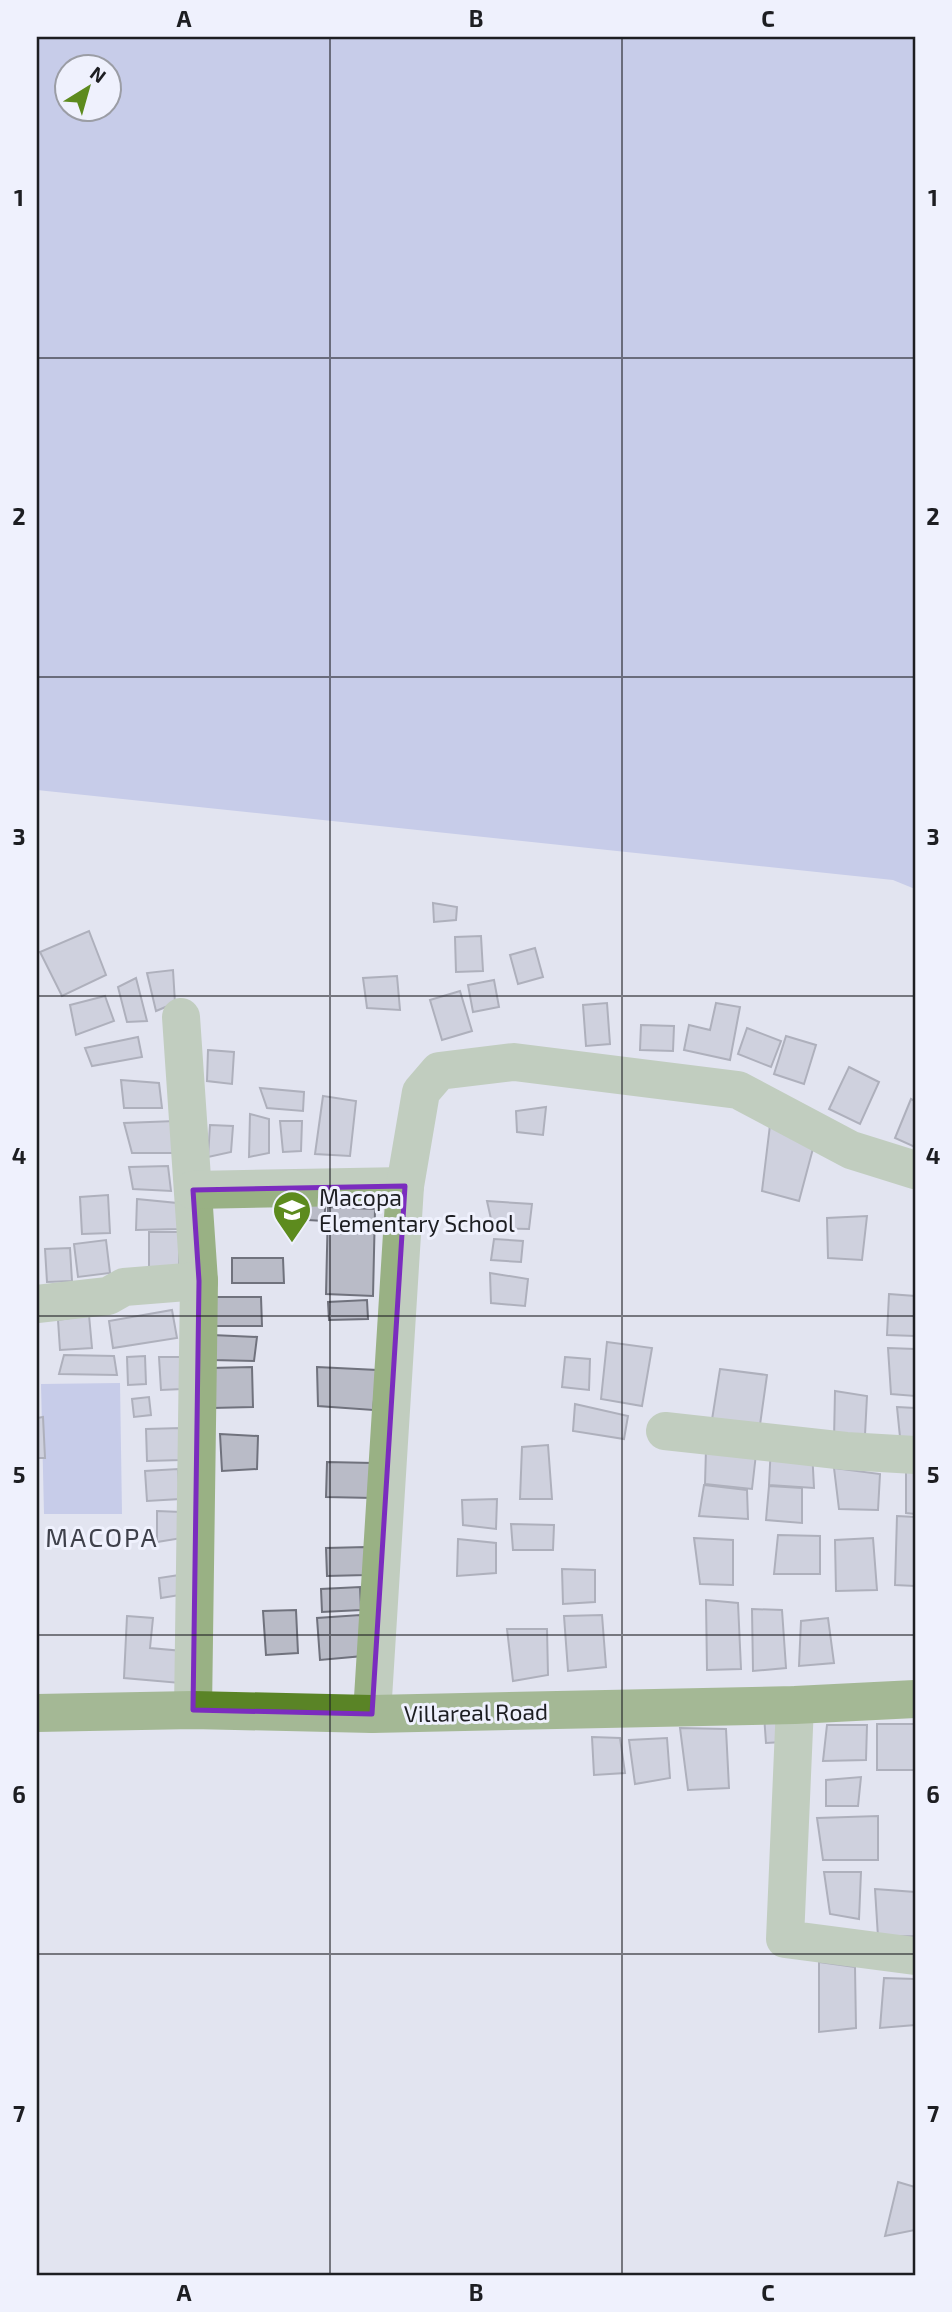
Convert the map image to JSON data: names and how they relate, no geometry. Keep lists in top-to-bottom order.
{
  "streets": {
    "main road": ["Villareal Road"]
  },
  "districts": ["MACOPA"],
  "places": {
    "school or university": ["Macopa Elementary School"]
  },
  "north": "top right",
  "grid": {
    "columns": ["A", "B", "C"],
    "rows": [
      "1",
      "2",
      "3",
      "4",
      "5",
      "6",
      "7"
    ]
  }
}
